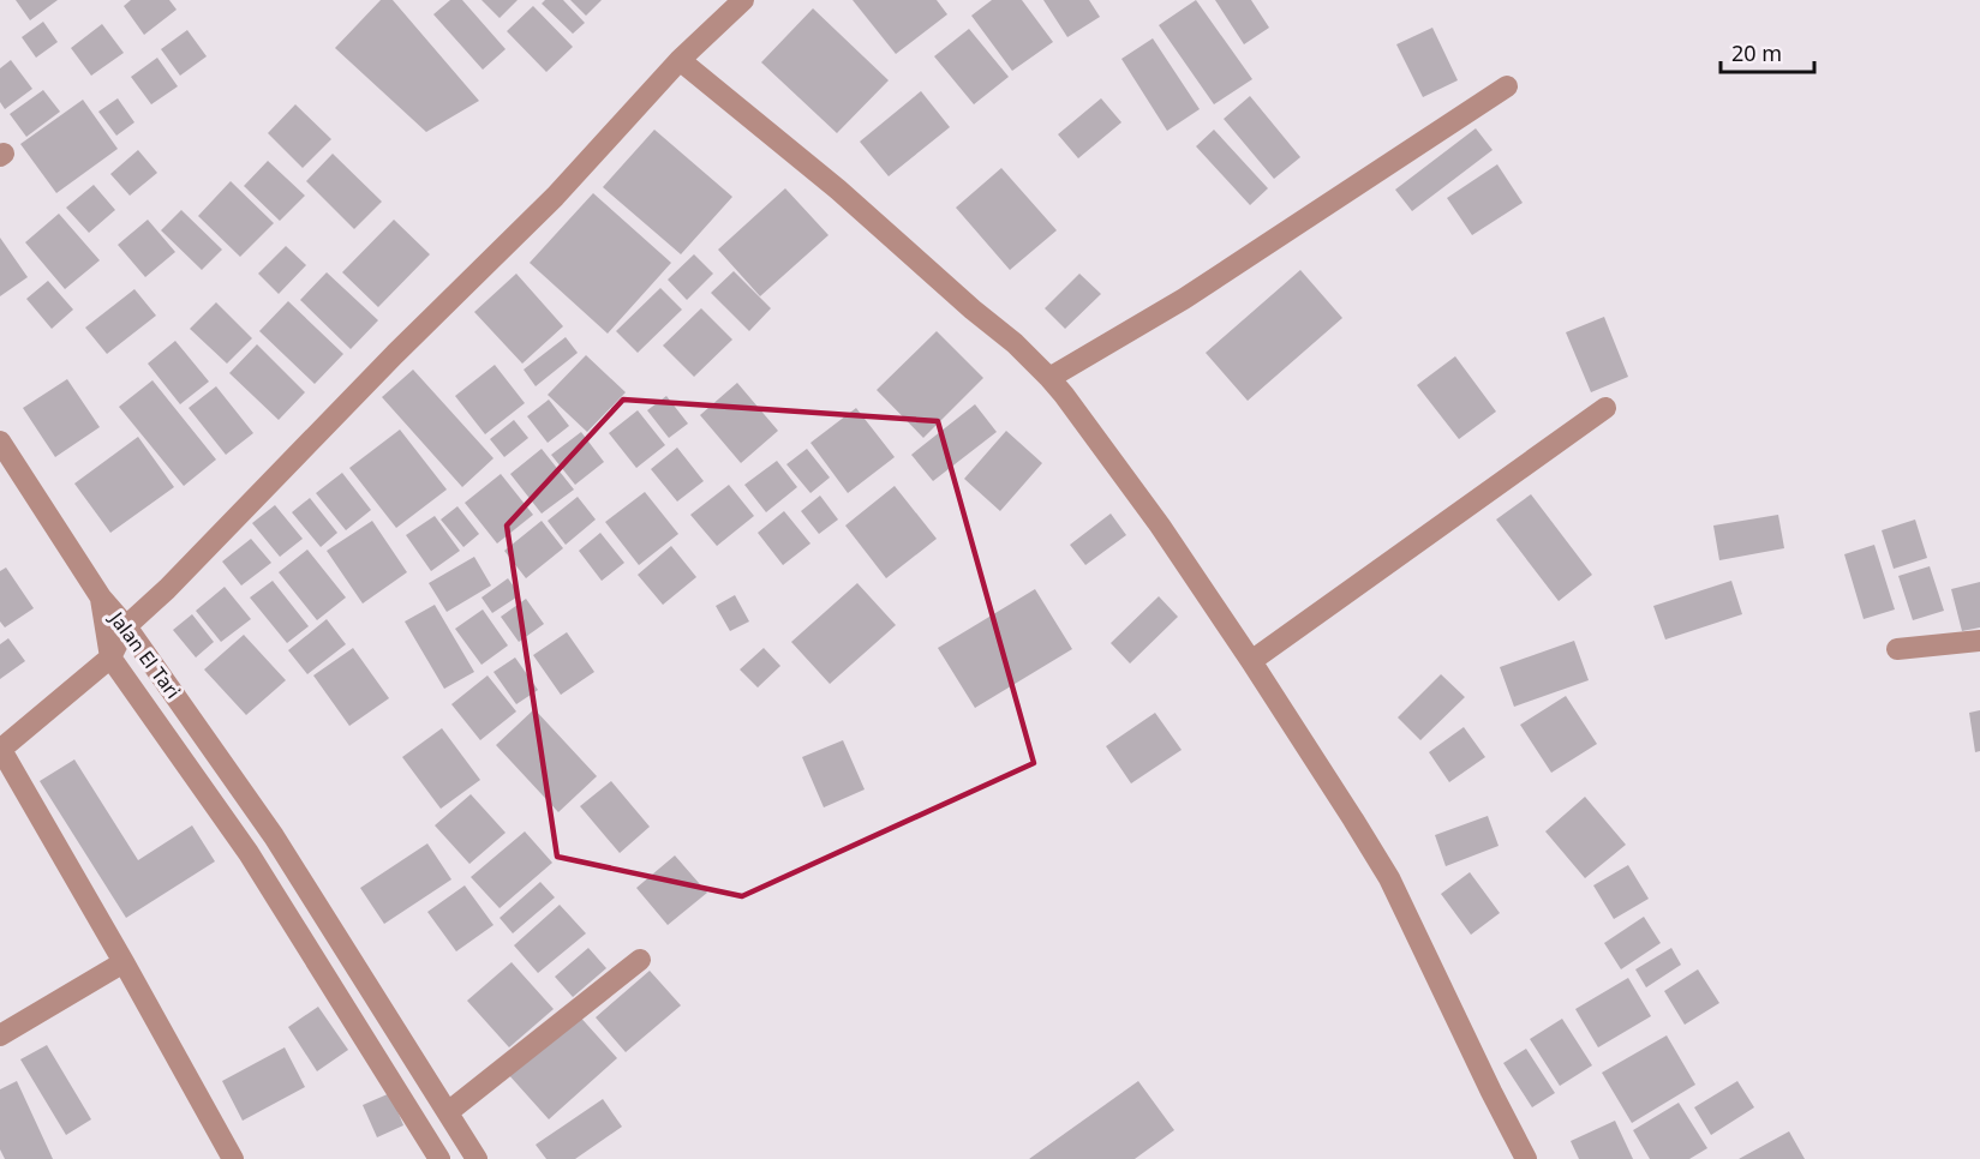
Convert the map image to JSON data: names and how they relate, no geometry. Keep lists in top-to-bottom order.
{
  "streets": {
    "street": ["Jalan El Tari"]
  },
  "scale_bar": "20 m"
}
